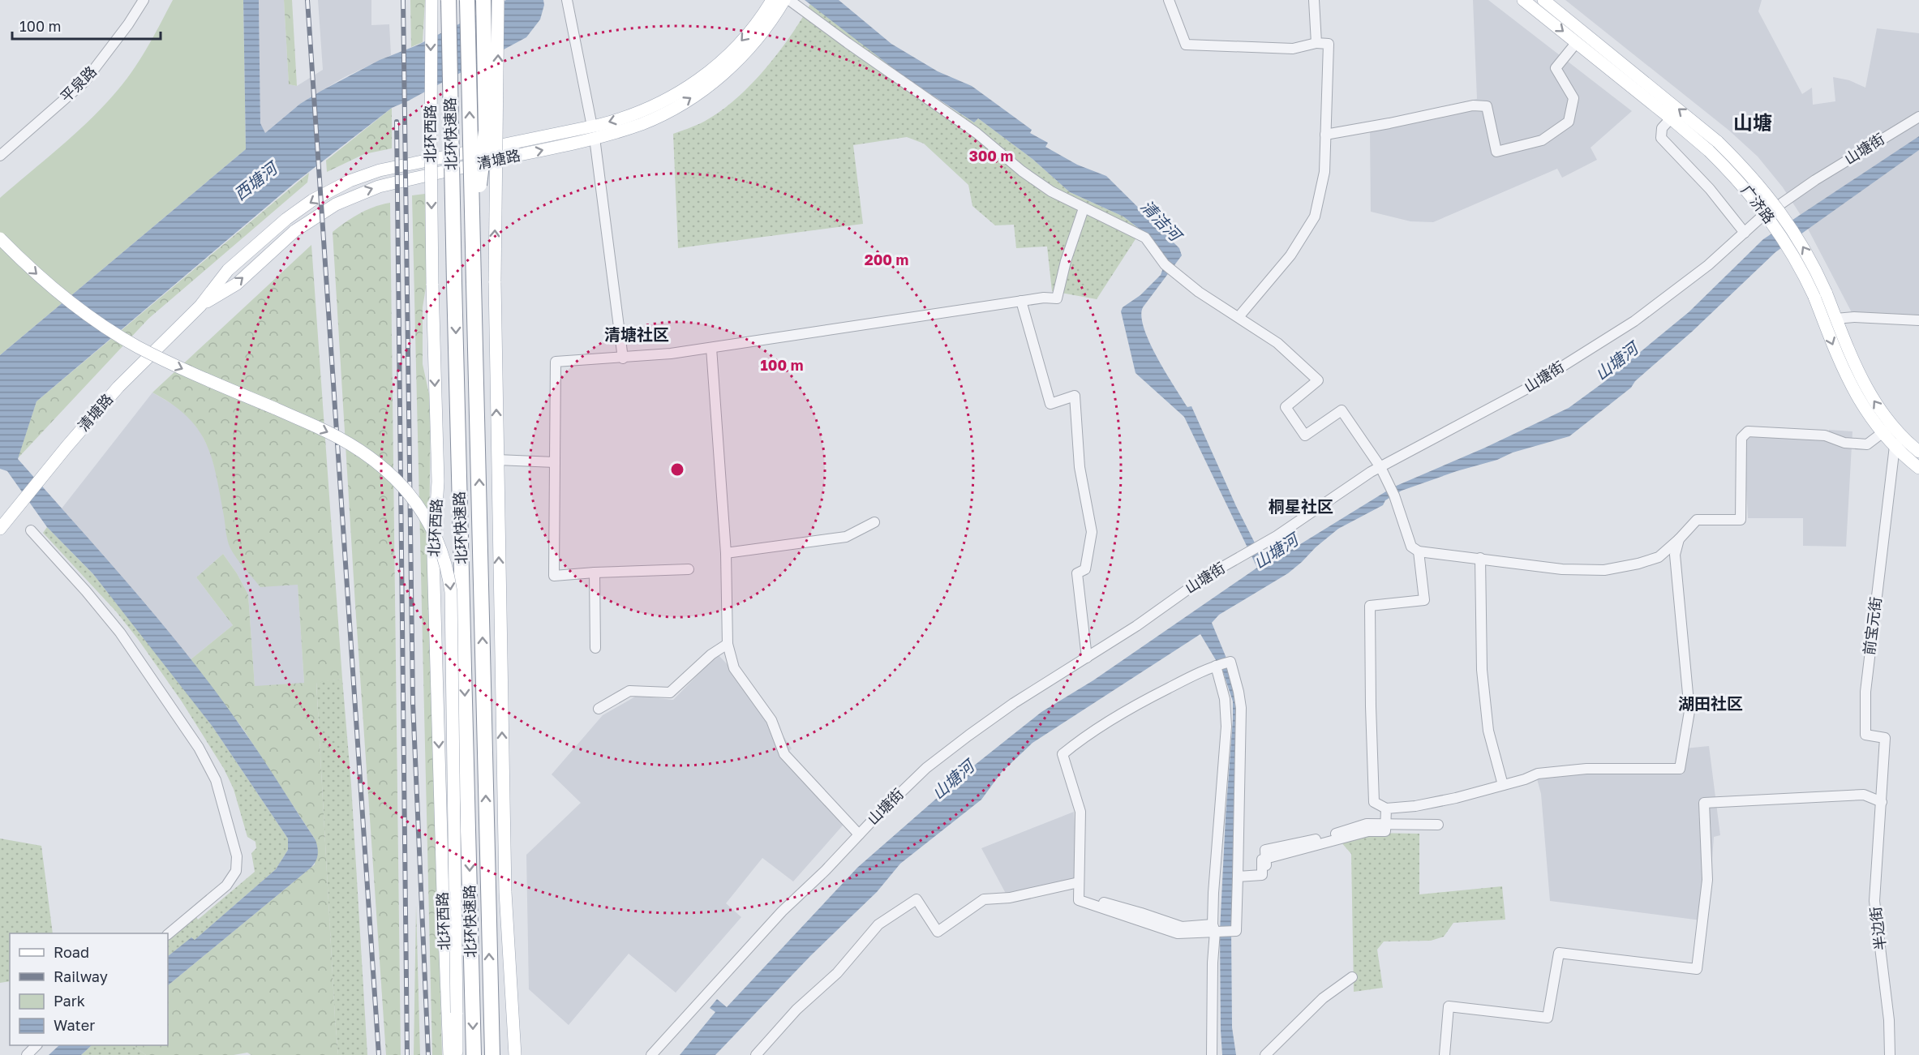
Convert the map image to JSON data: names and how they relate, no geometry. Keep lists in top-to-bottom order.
{
  "streets": {
    "highway": ["北环快速路"],
    "main road": ["北环西路", "清塘路", "广济路"],
    "street": [
      "平泉路",
      "山塘街",
      "前宝元街",
      "半边街"
    ]
  },
  "crossings": [
    ["广济路", "前宝元街"],
    ["前宝元街", "半边街"]
  ],
  "districts": [
    "山塘",
    "清塘社区",
    "桐星社区",
    "湖田社区"
  ],
  "water": ["西塘河", "清洁河", "山塘河"],
  "legend": [
    "Road",
    "Railway",
    "Park",
    "Water"
  ],
  "scale_bar": "100 m",
  "rings": ["300 m", "200 m", "100 m"]
}
